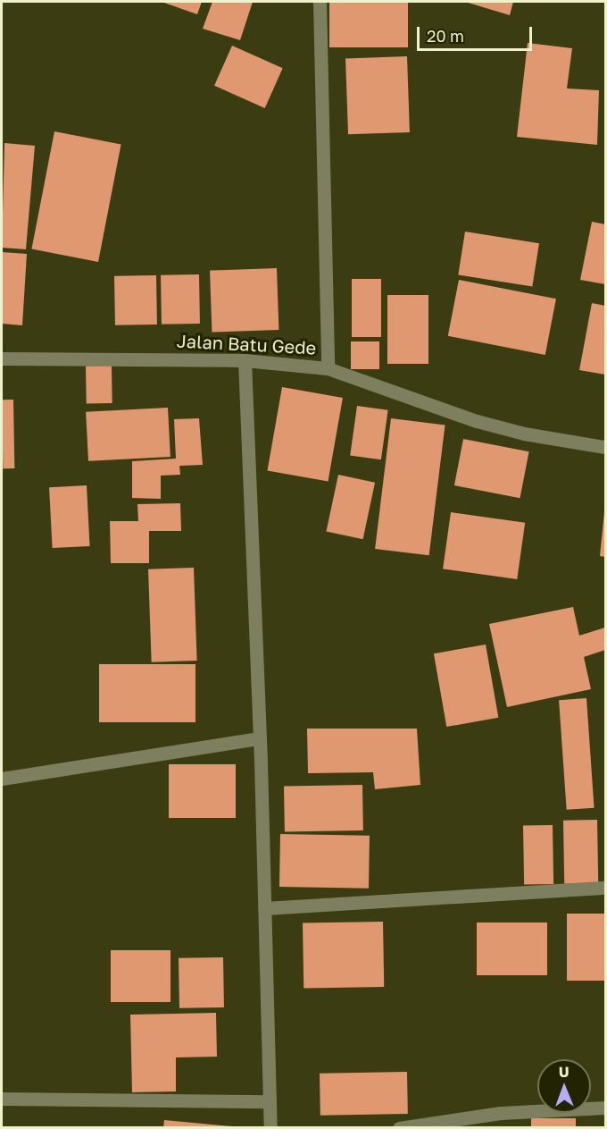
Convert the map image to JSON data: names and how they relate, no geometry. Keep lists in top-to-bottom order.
{
  "streets": {
    "street": ["Jalan Batu Gede"]
  },
  "scale_bar": "20 m",
  "north": "top"
}
